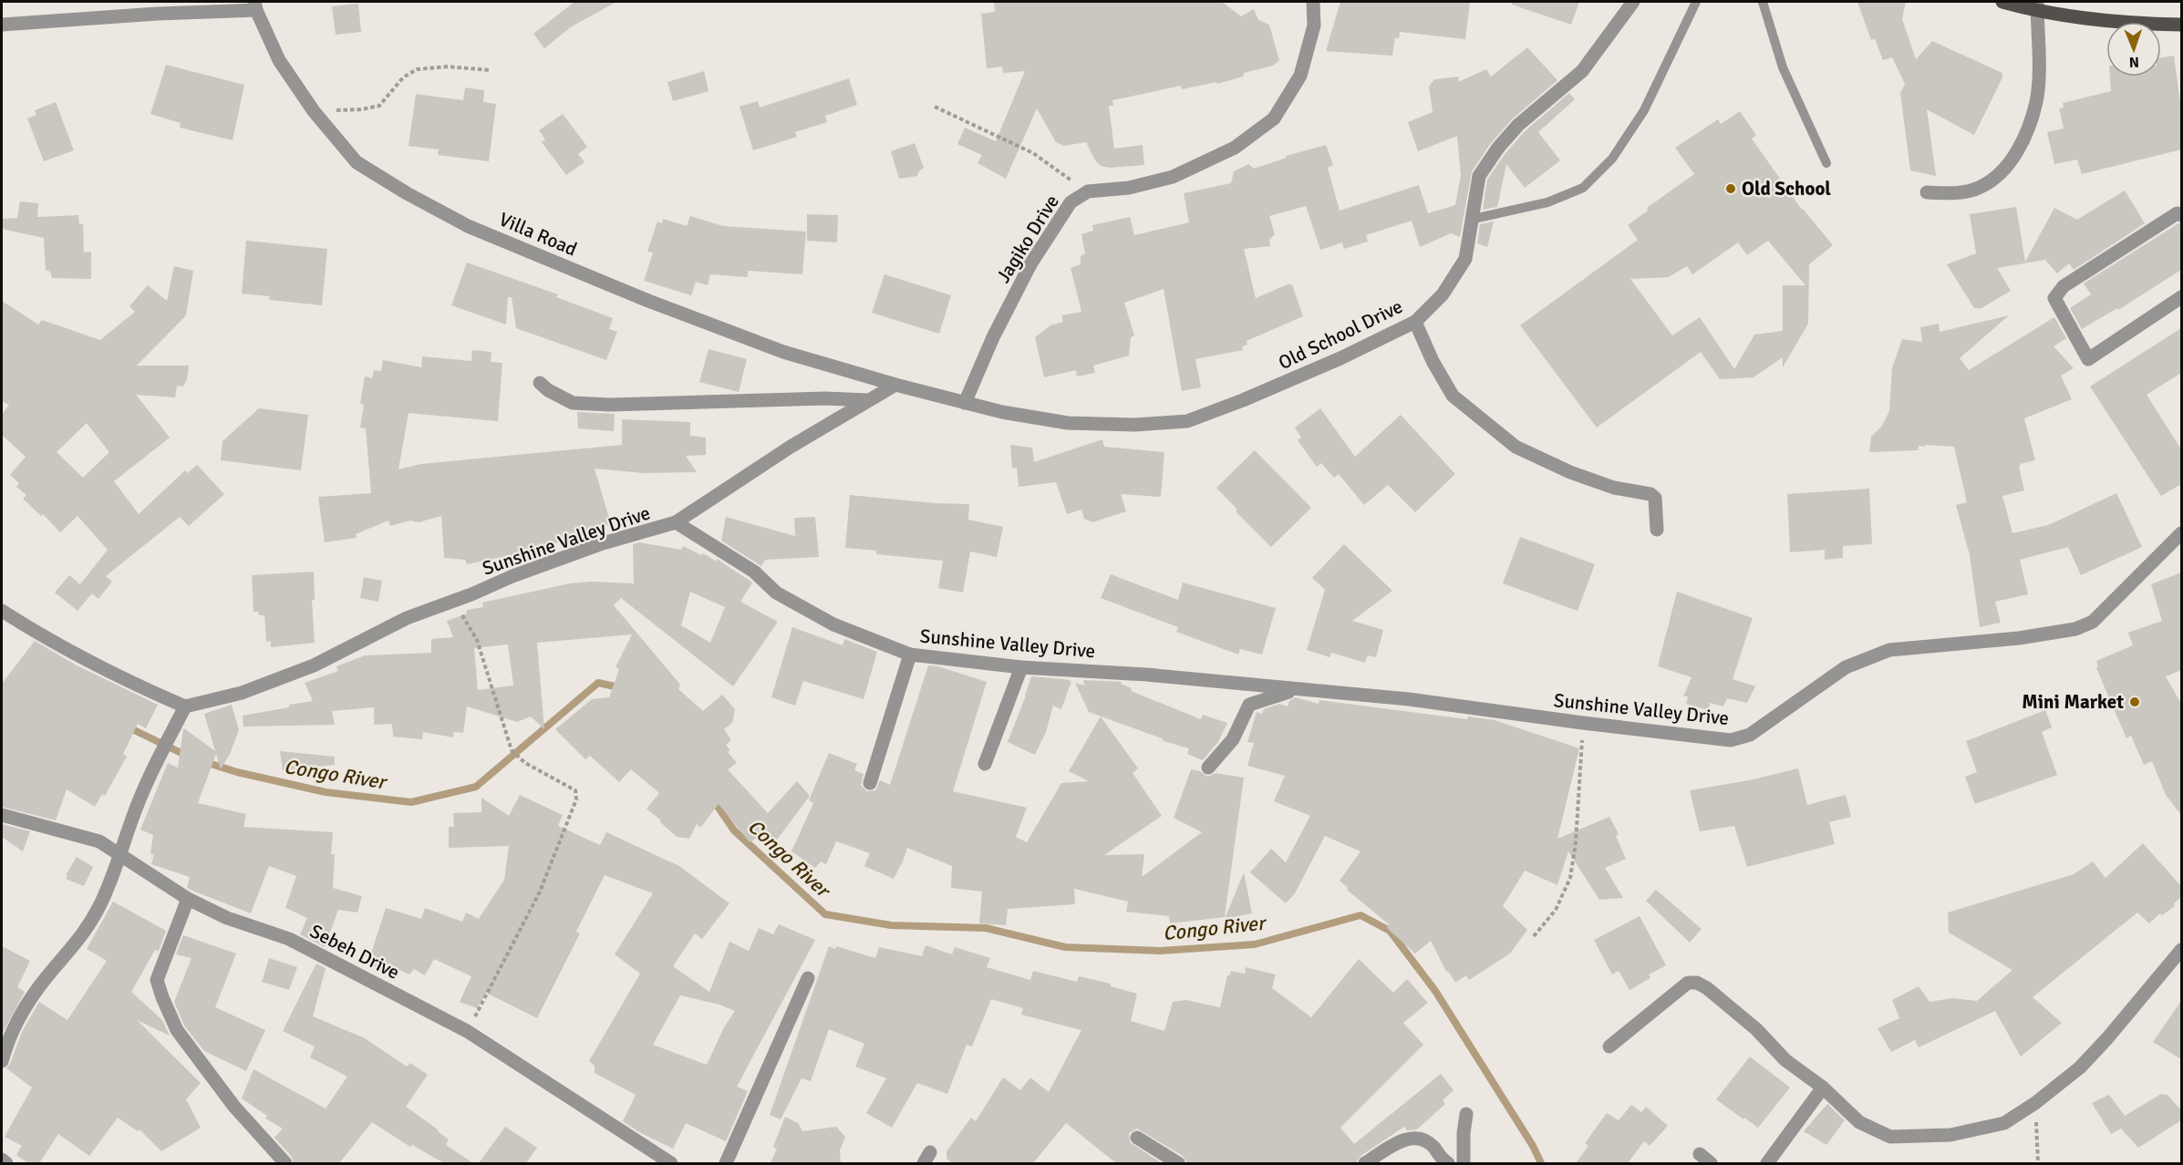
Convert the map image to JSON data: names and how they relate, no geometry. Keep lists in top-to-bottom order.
{
  "streets": {
    "street": [
      "Villa Road",
      "Jagiko Drive",
      "Old School Drive",
      "Sunshine Valley Drive",
      "Sebeh Drive"
    ]
  },
  "crossings": [
    ["Villa Road", "Old School Drive"],
    ["Jagiko Drive", "Old School Drive"]
  ],
  "water": ["Congo River"],
  "places": ["Old School", "Mini Market"],
  "north": "bottom"
}
